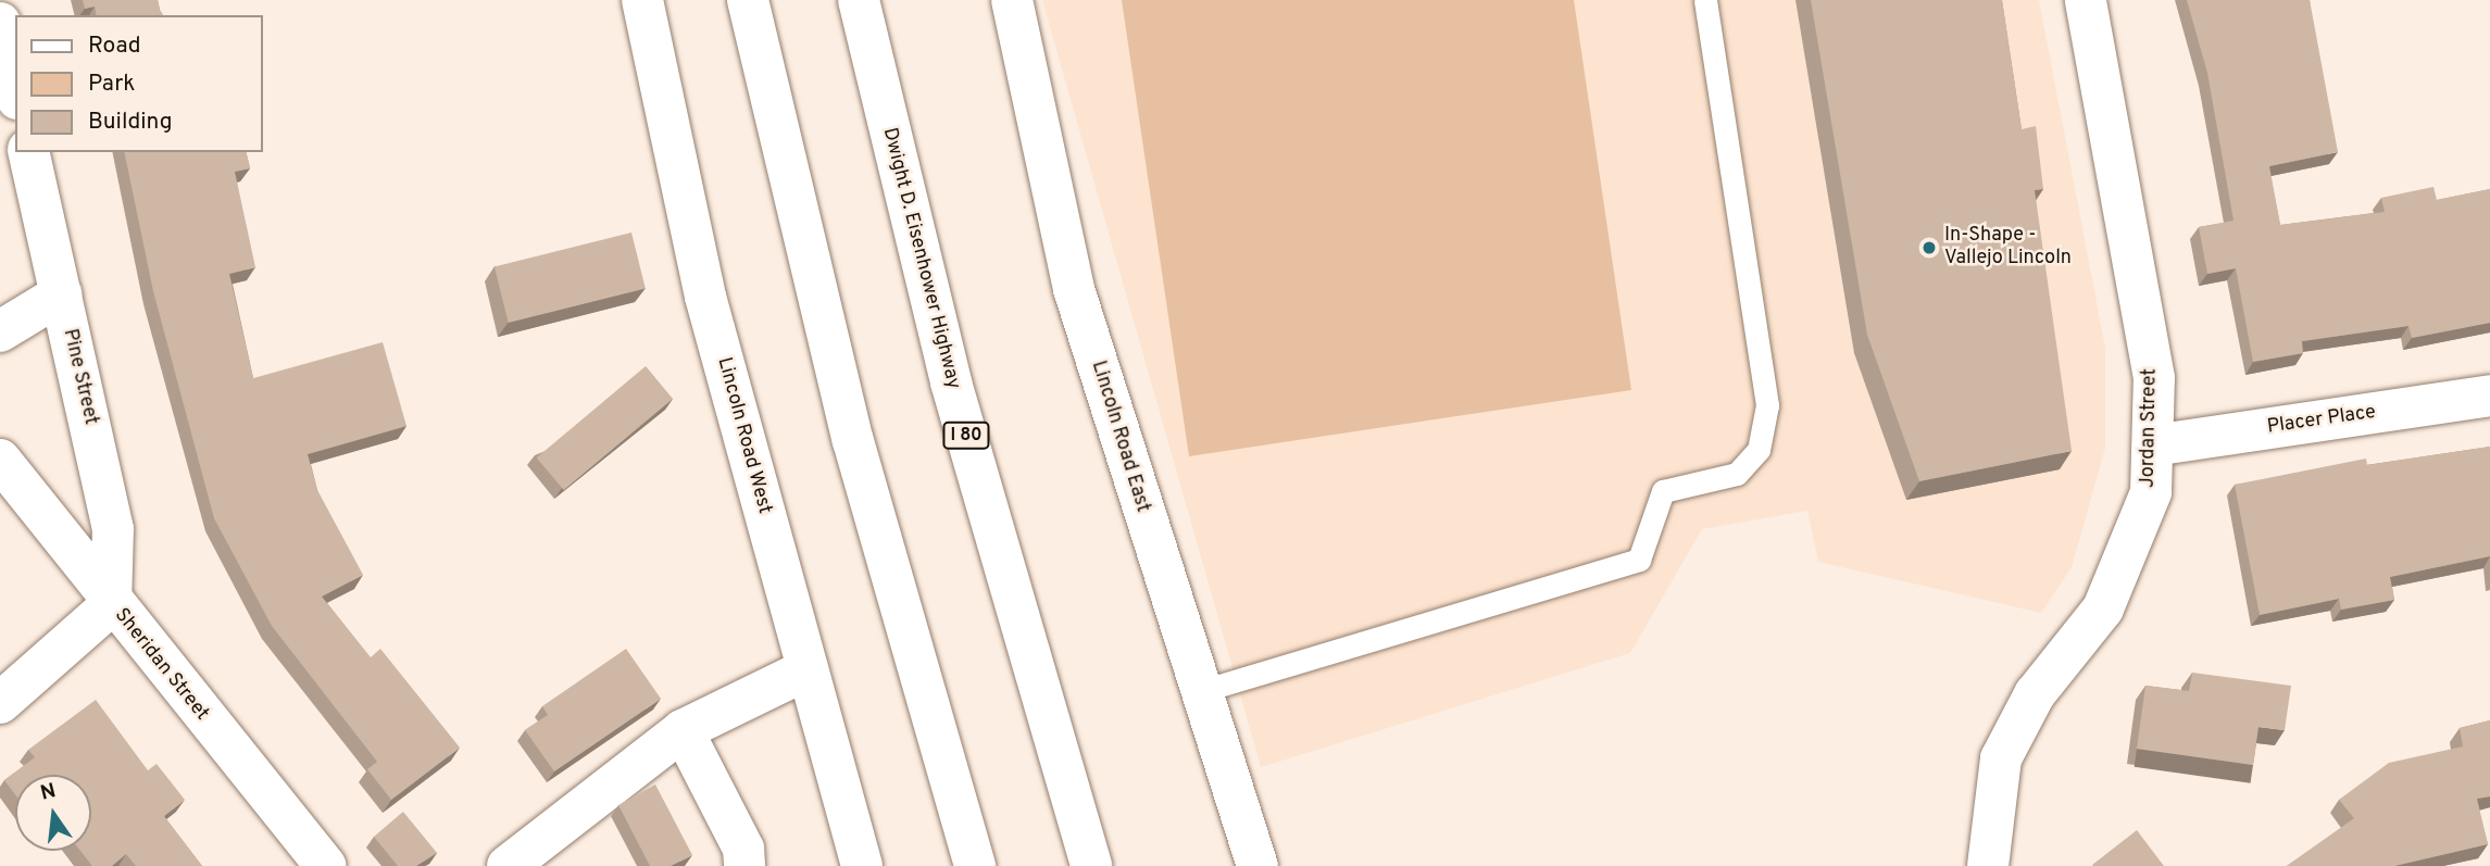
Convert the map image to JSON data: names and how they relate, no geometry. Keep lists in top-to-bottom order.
{
  "streets": {
    "main road": [
      "Dwight D. Eisenhower Highway",
      "Pine Street",
      "Placer Place",
      "Jordan Street",
      "Lincoln Road West",
      "I 80",
      "Lincoln Road East",
      "Sheridan Street"
    ]
  },
  "crossings": [
    ["Pine Street", "Sheridan Street"],
    ["Placer Place", "Jordan Street"]
  ],
  "places": ["In-Shape - Vallejo Lincoln"],
  "legend": ["Road", "Park", "Building"],
  "north": "top"
}
